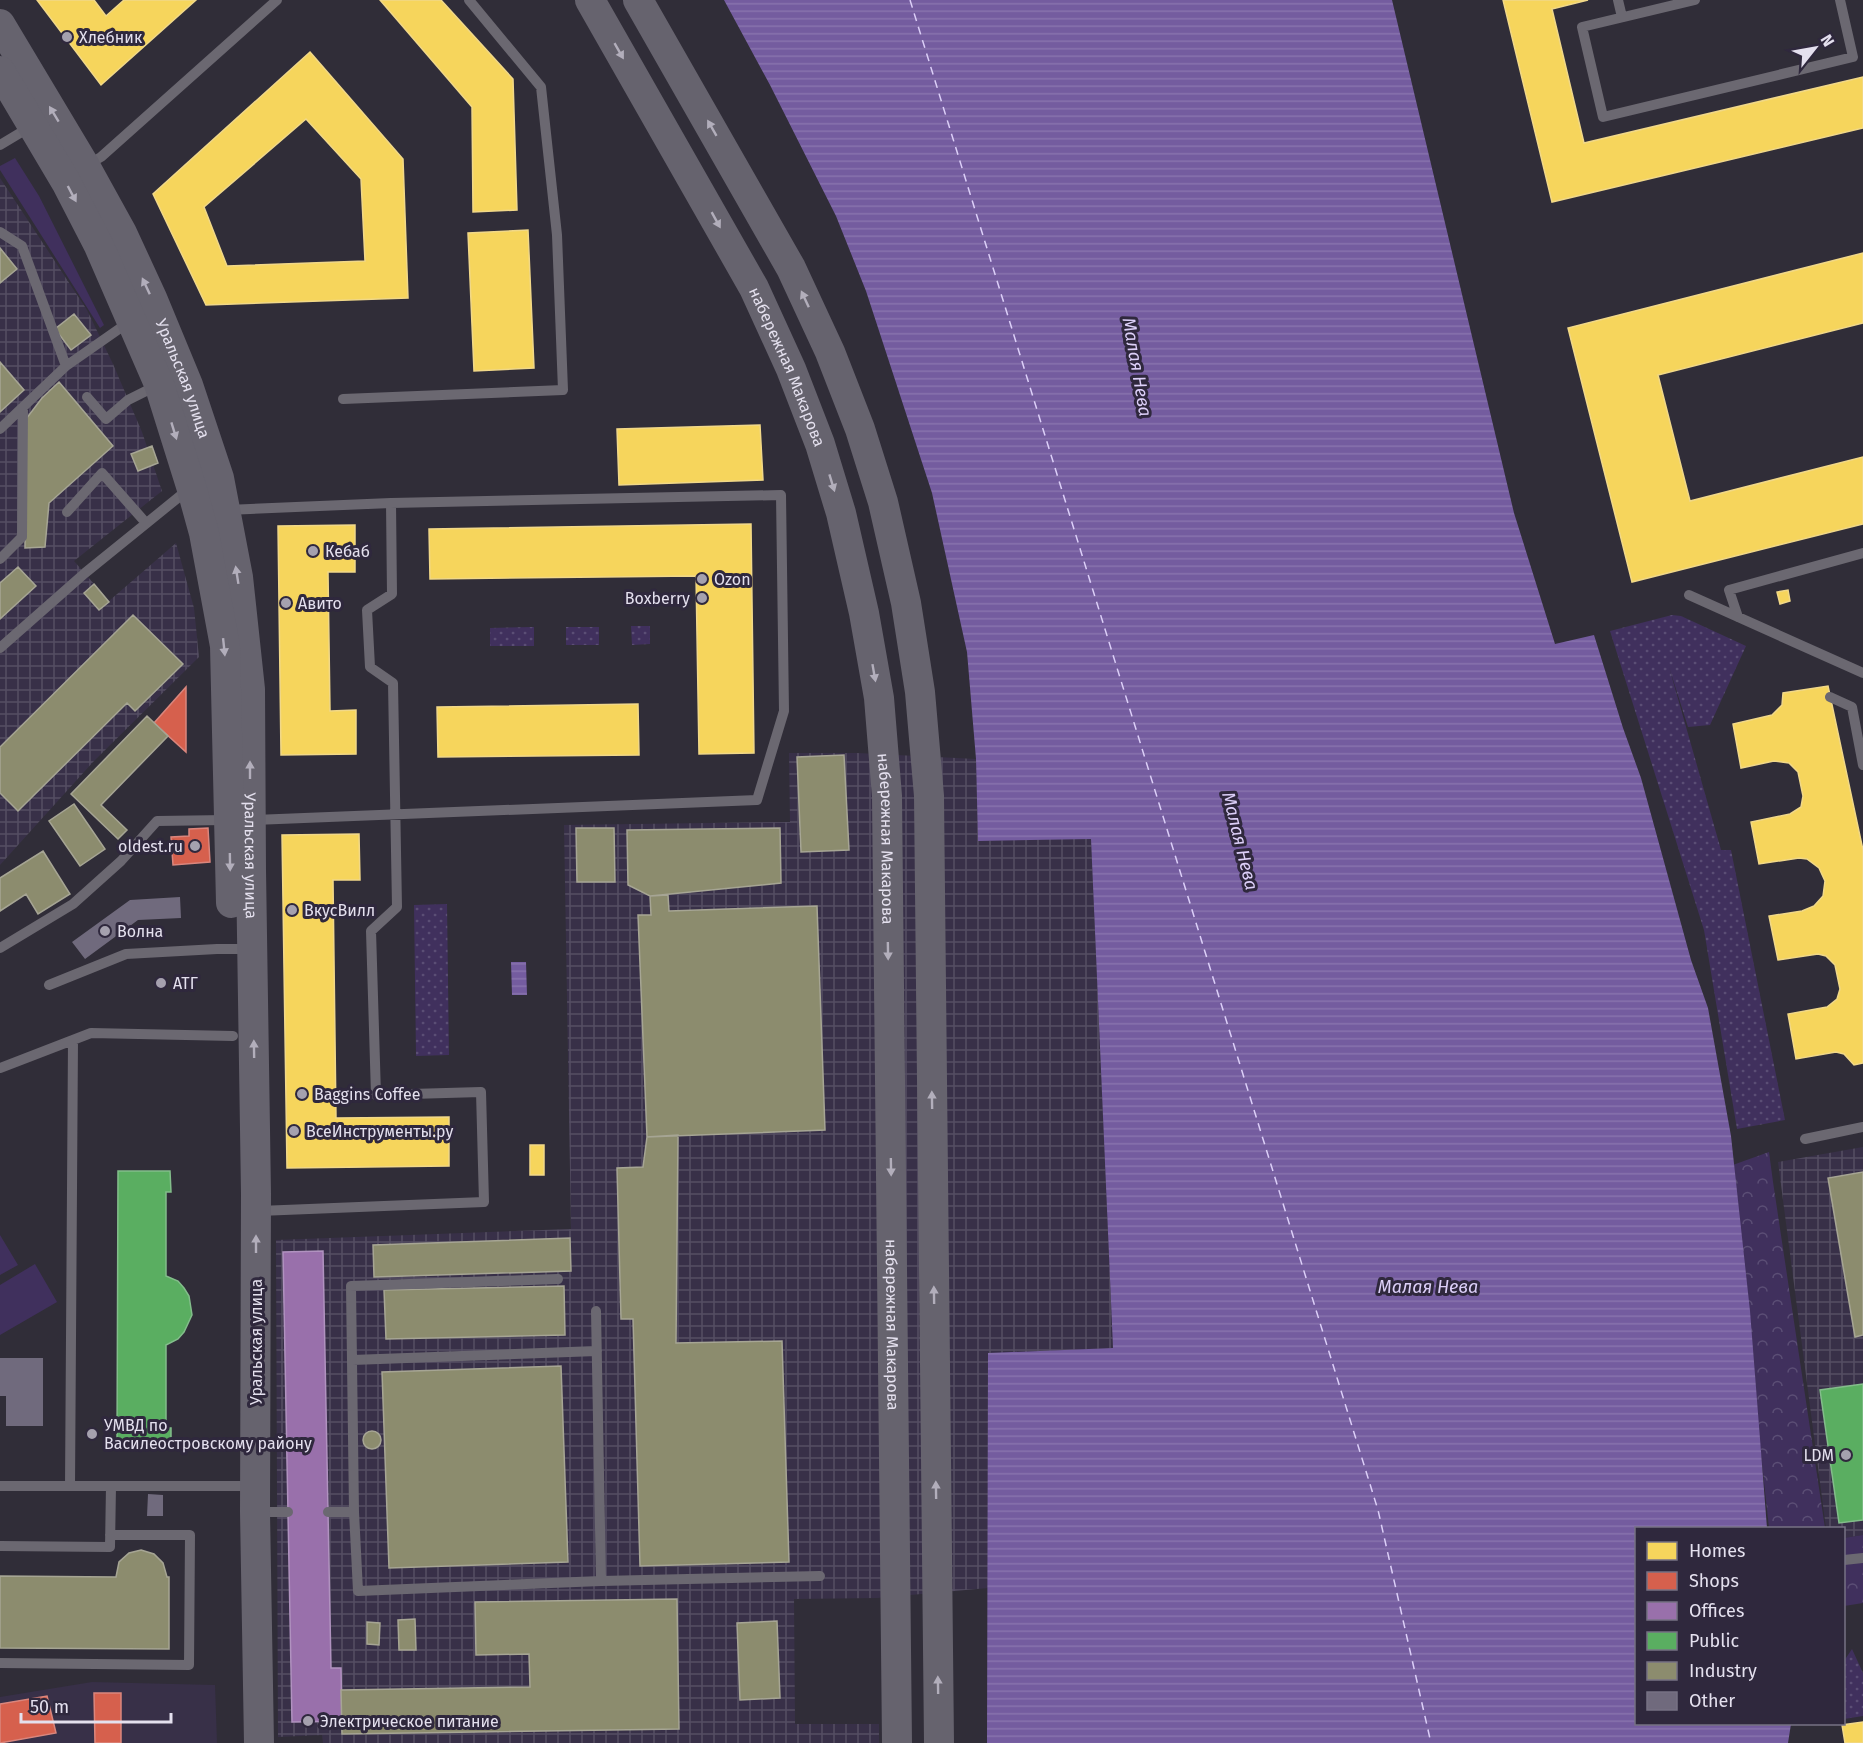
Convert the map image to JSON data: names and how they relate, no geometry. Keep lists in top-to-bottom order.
{
  "streets": {
    "main road": ["набережная Макарова", "Уральская улица"]
  },
  "water": ["Малая Нева"],
  "places": [
    "Хлебник",
    "Кебаб",
    "Ozon",
    "Boxberry",
    "Авито",
    "oldest.ru",
    "ВкусВилл",
    "Волна",
    "АТГ",
    "Baggins Coffee",
    "ВсеИнструменты.ру",
    "УМВД по Василеостровскому району",
    "LDM",
    "Электрическое питание"
  ],
  "legend": [
    "Homes",
    "Shops",
    "Offices",
    "Public",
    "Industry",
    "Other"
  ],
  "scale_bar": "50 m",
  "north": "top right"
}
